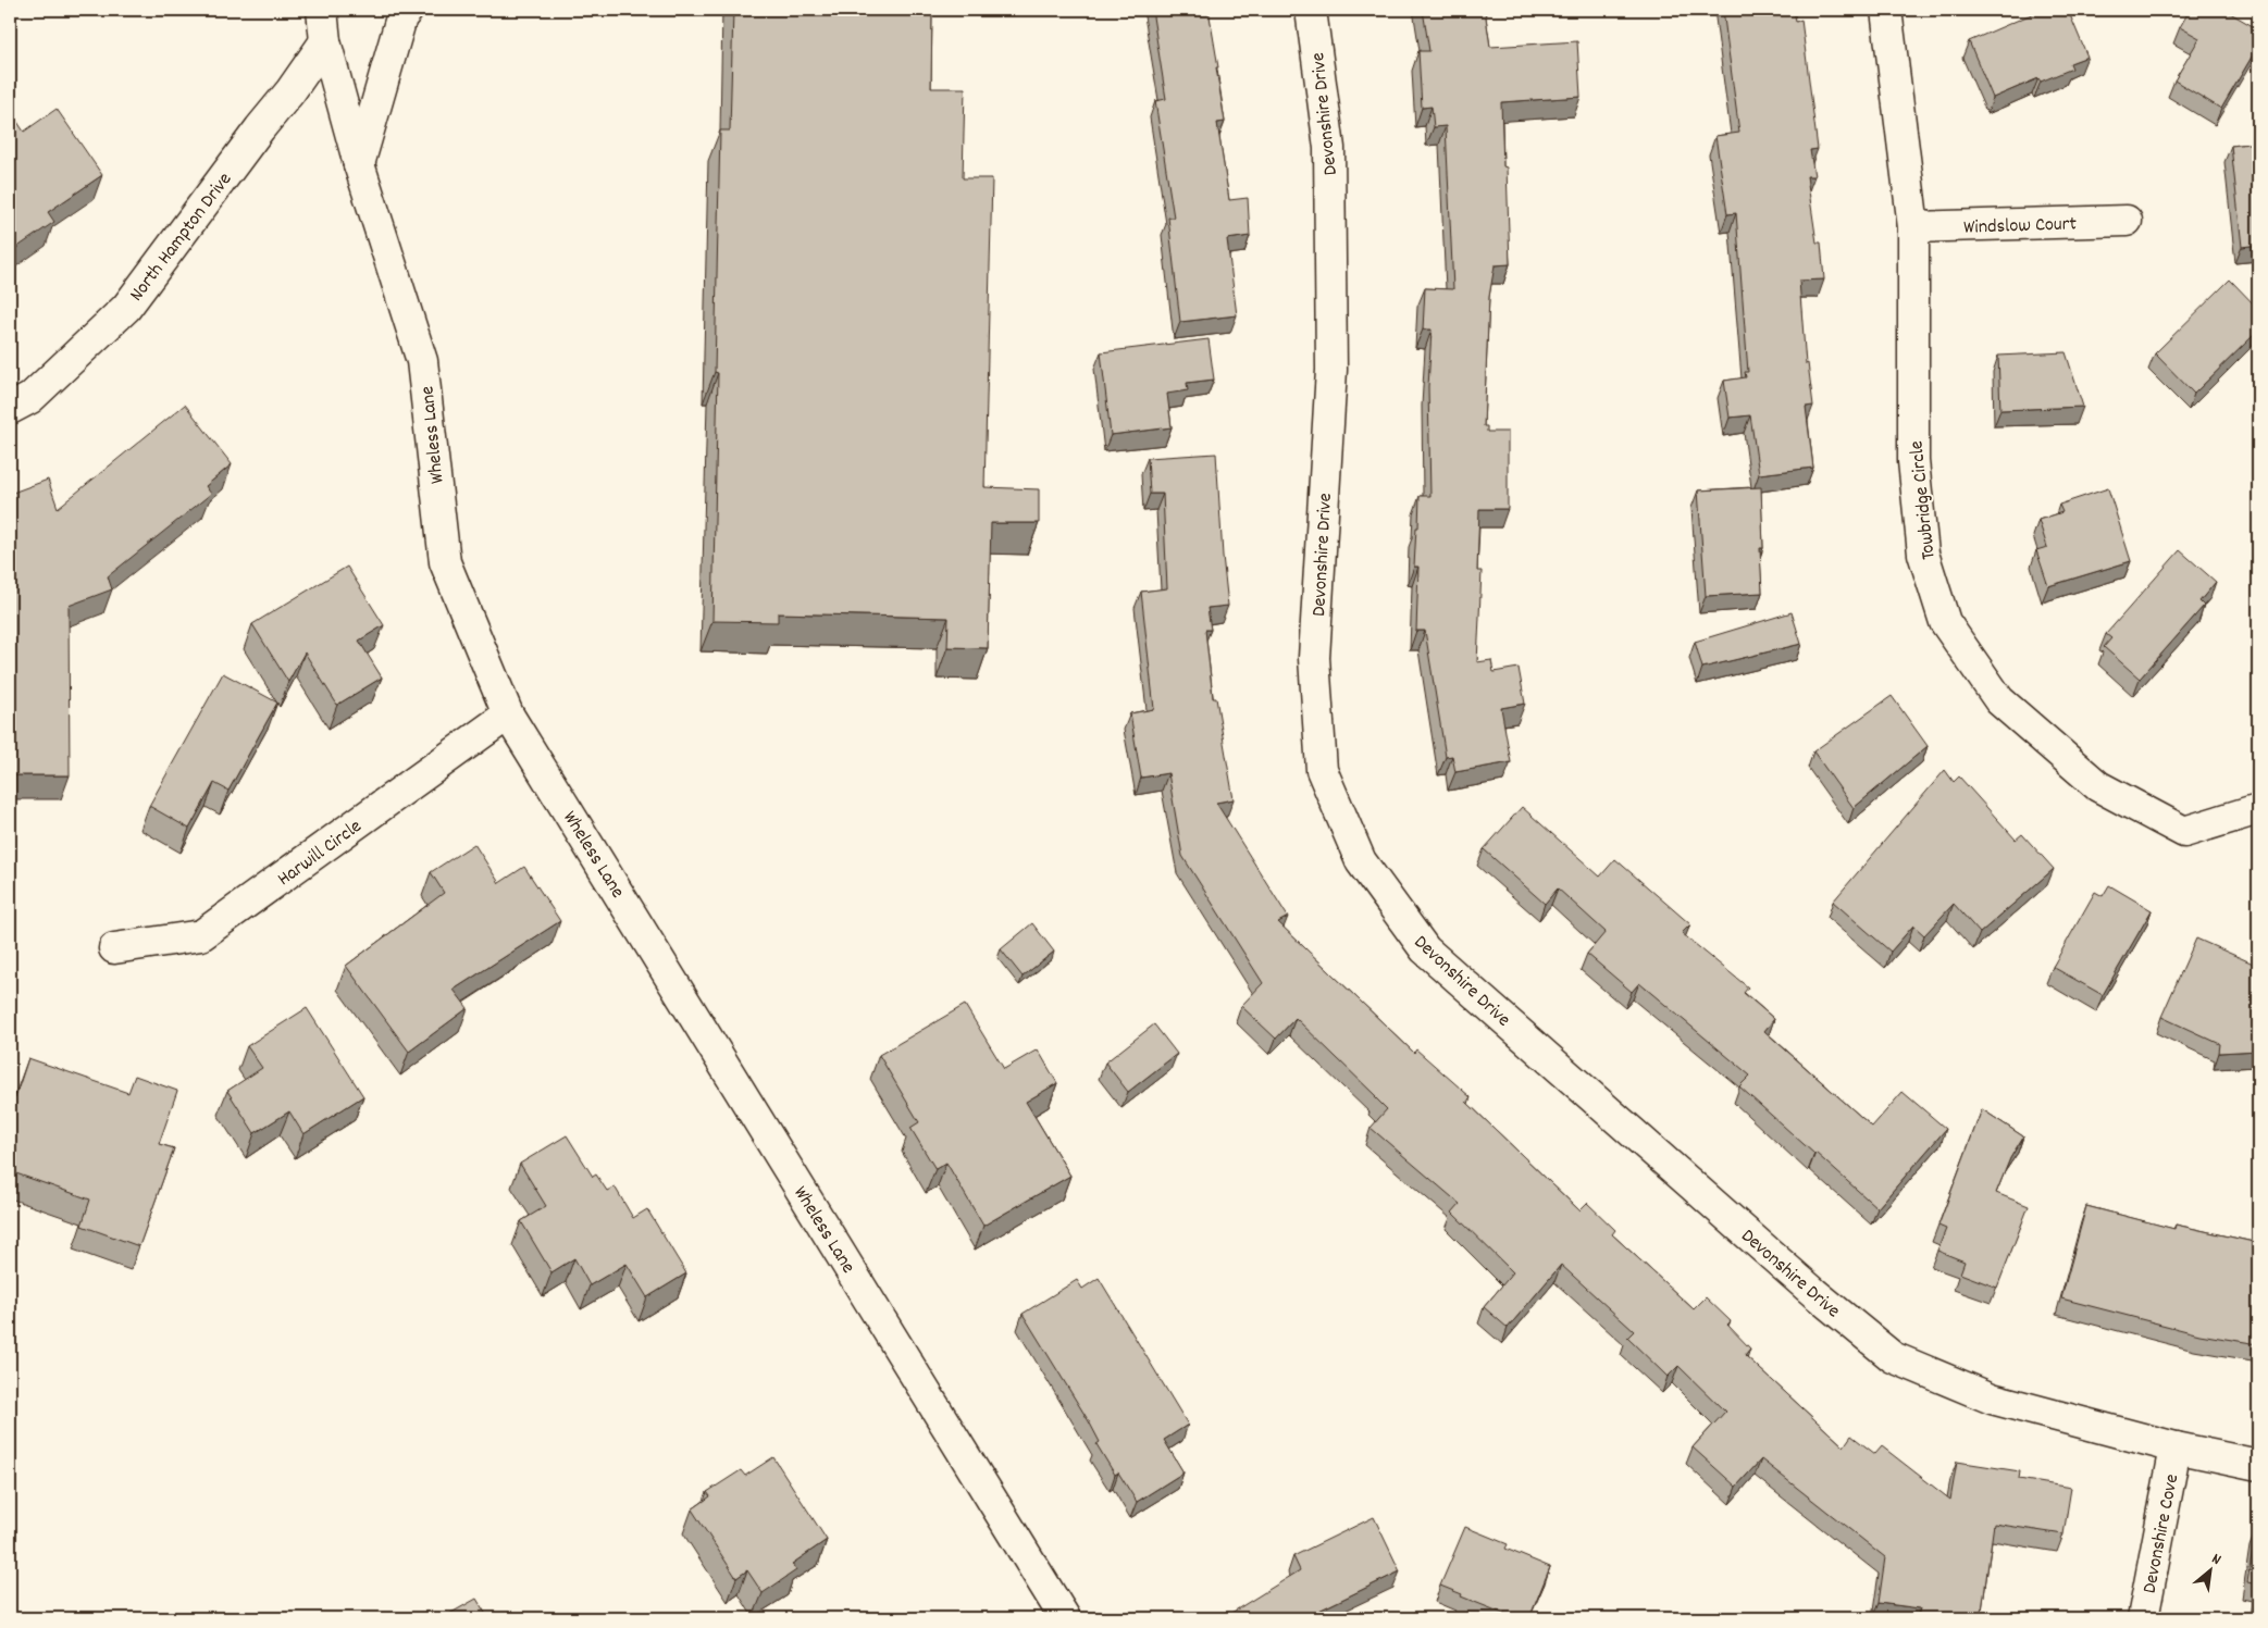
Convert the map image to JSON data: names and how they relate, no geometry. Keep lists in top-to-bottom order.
{
  "streets": {
    "street": [
      "Devonshire Drive",
      "Windslow Court",
      "North Hampton Drive",
      "Wheless Lane",
      "Towbridge Circle",
      "Harwill Circle",
      "Devonshire Cove"
    ]
  },
  "crossings": [
    ["Devonshire Drive", "Devonshire Cove"],
    ["Windslow Court", "Towbridge Circle"],
    ["North Hampton Drive", "Wheless Lane"],
    ["Wheless Lane", "Harwill Circle"]
  ],
  "north": "top right"
}
